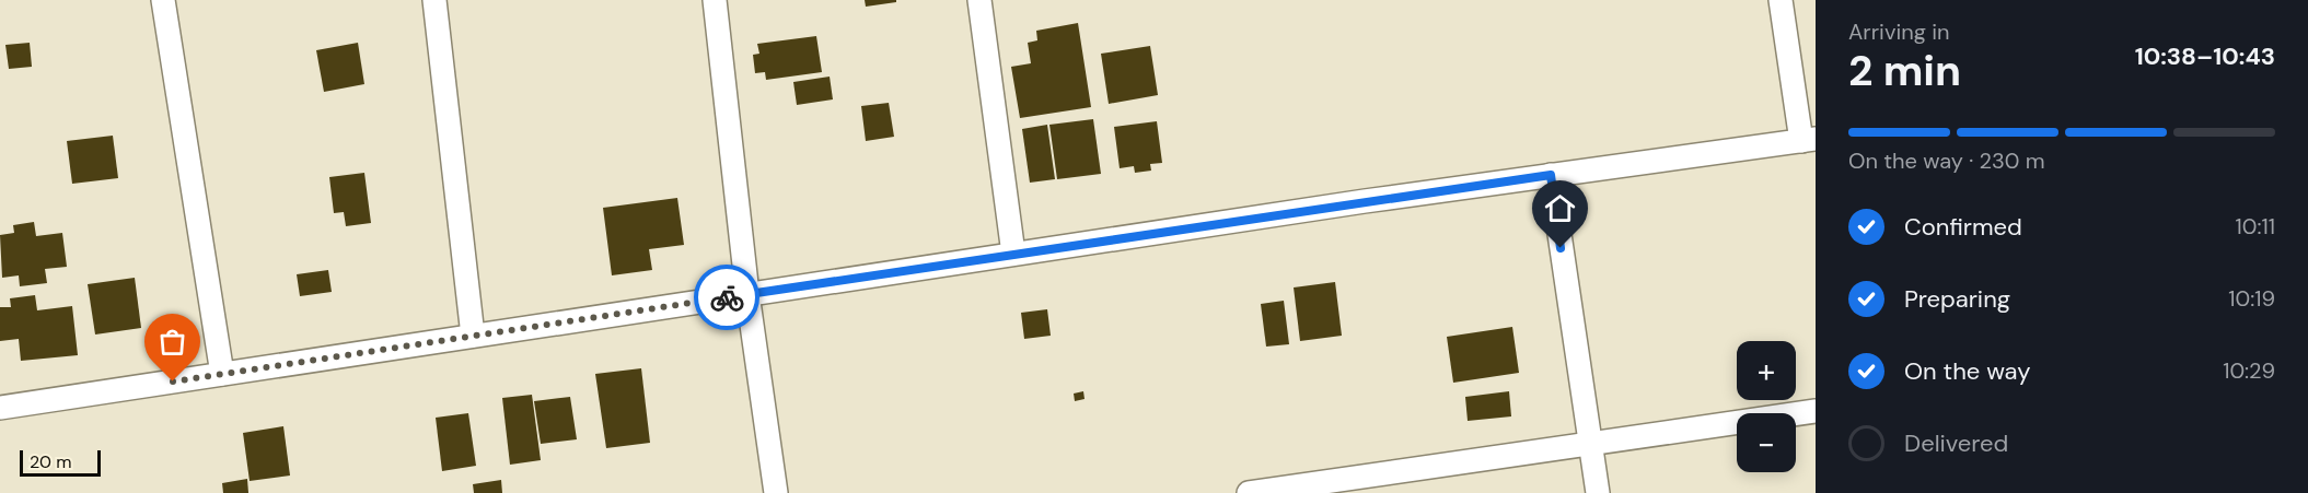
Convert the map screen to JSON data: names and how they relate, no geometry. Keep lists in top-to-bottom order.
{
  "scale_bar": "20 m",
  "page": {
    "heading": ["2 min", "Arriving in", "10:38–10:43"],
    "bar": "On the way · 230 m",
    "list": [
      ["Confirmed", "10:11"],
      ["Preparing", "10:19"],
      ["On the way", "10:29"],
      "Delivered"
    ],
    "map_buttons": ["+", "−"],
    "scale": "20 m"
  }
}
